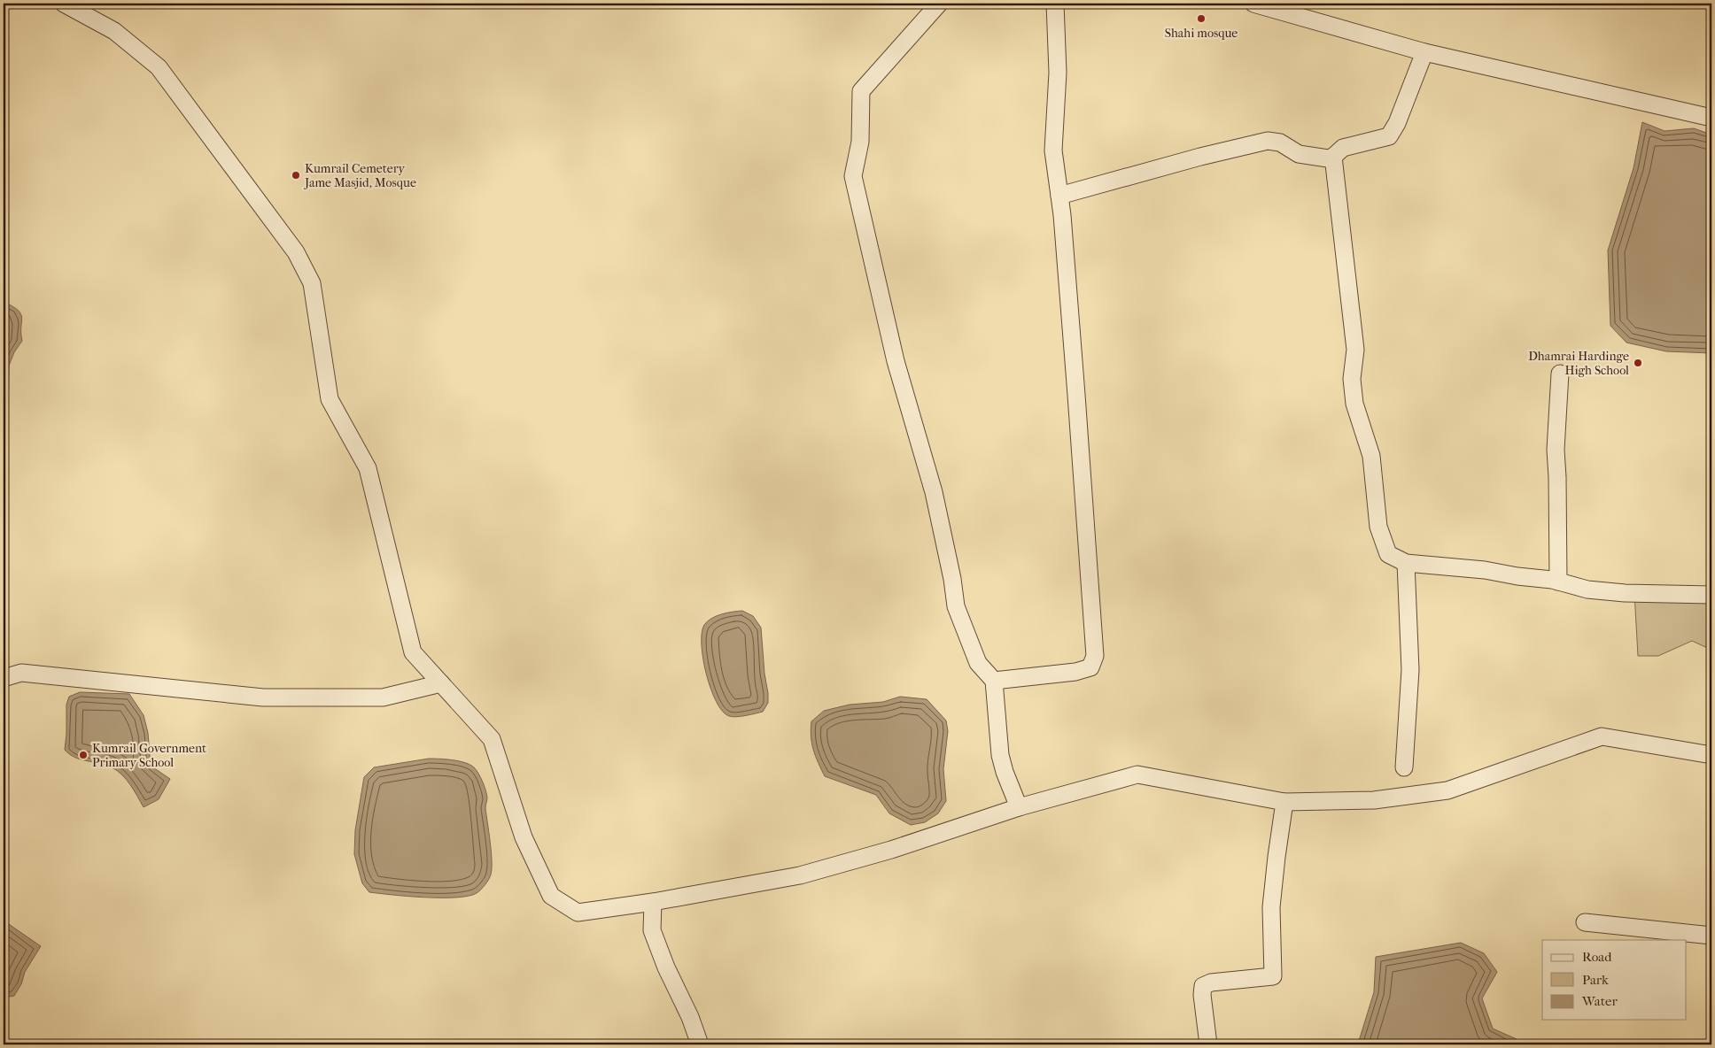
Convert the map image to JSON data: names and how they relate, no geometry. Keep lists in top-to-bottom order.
{
  "places": [
    "Shahi mosque",
    "Kumrail Cemetery Jame Masjid, Mosque",
    "Dhamrai Hardinge High School",
    "Kumrail Government Primary School"
  ],
  "legend": ["Road", "Park", "Water"]
}
